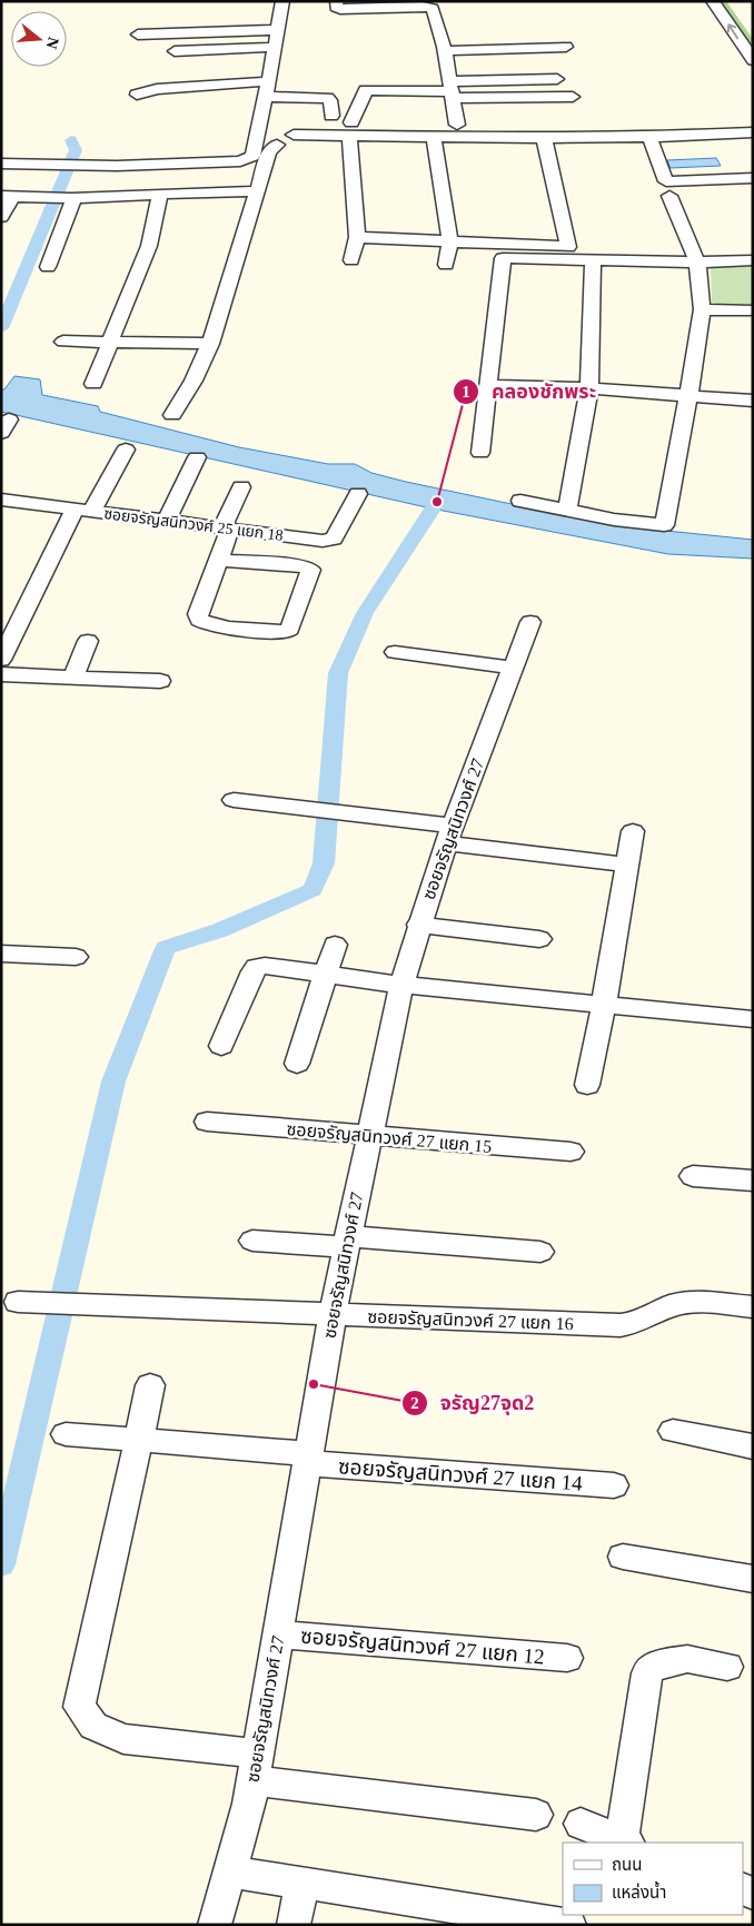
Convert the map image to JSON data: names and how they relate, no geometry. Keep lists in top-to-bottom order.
{
  "streets": {
    "street": [
      "ซอยจรัญสนิทวงศ์ 25 แยก 18",
      "ซอยจรัญสนิทวงศ์ 27",
      "ซอยจรัญสนิทวงศ์ 27 แยก 15",
      "ซอยจรัญสนิทวงศ์ 27 แยก 16",
      "ซอยจรัญสนิทวงศ์ 27 แยก 14",
      "ซอยจรัญสนิทวงศ์ 27 แยก 12"
    ]
  },
  "crossings": [
    ["ซอยจรัญสนิทวงศ์ 27", "ซอยจรัญสนิทวงศ์ 27 แยก 15"],
    ["ซอยจรัญสนิทวงศ์ 27", "ซอยจรัญสนิทวงศ์ 27 แยก 16"],
    ["ซอยจรัญสนิทวงศ์ 27", "ซอยจรัญสนิทวงศ์ 27 แยก 14"],
    ["ซอยจรัญสนิทวงศ์ 27", "ซอยจรัญสนิทวงศ์ 27 แยก 12"]
  ],
  "places": ["คลองชักพระ", "จรัญ27จุด2"],
  "legend": ["ถนน", "แหล่งน้ำ"],
  "north": "right"
}
